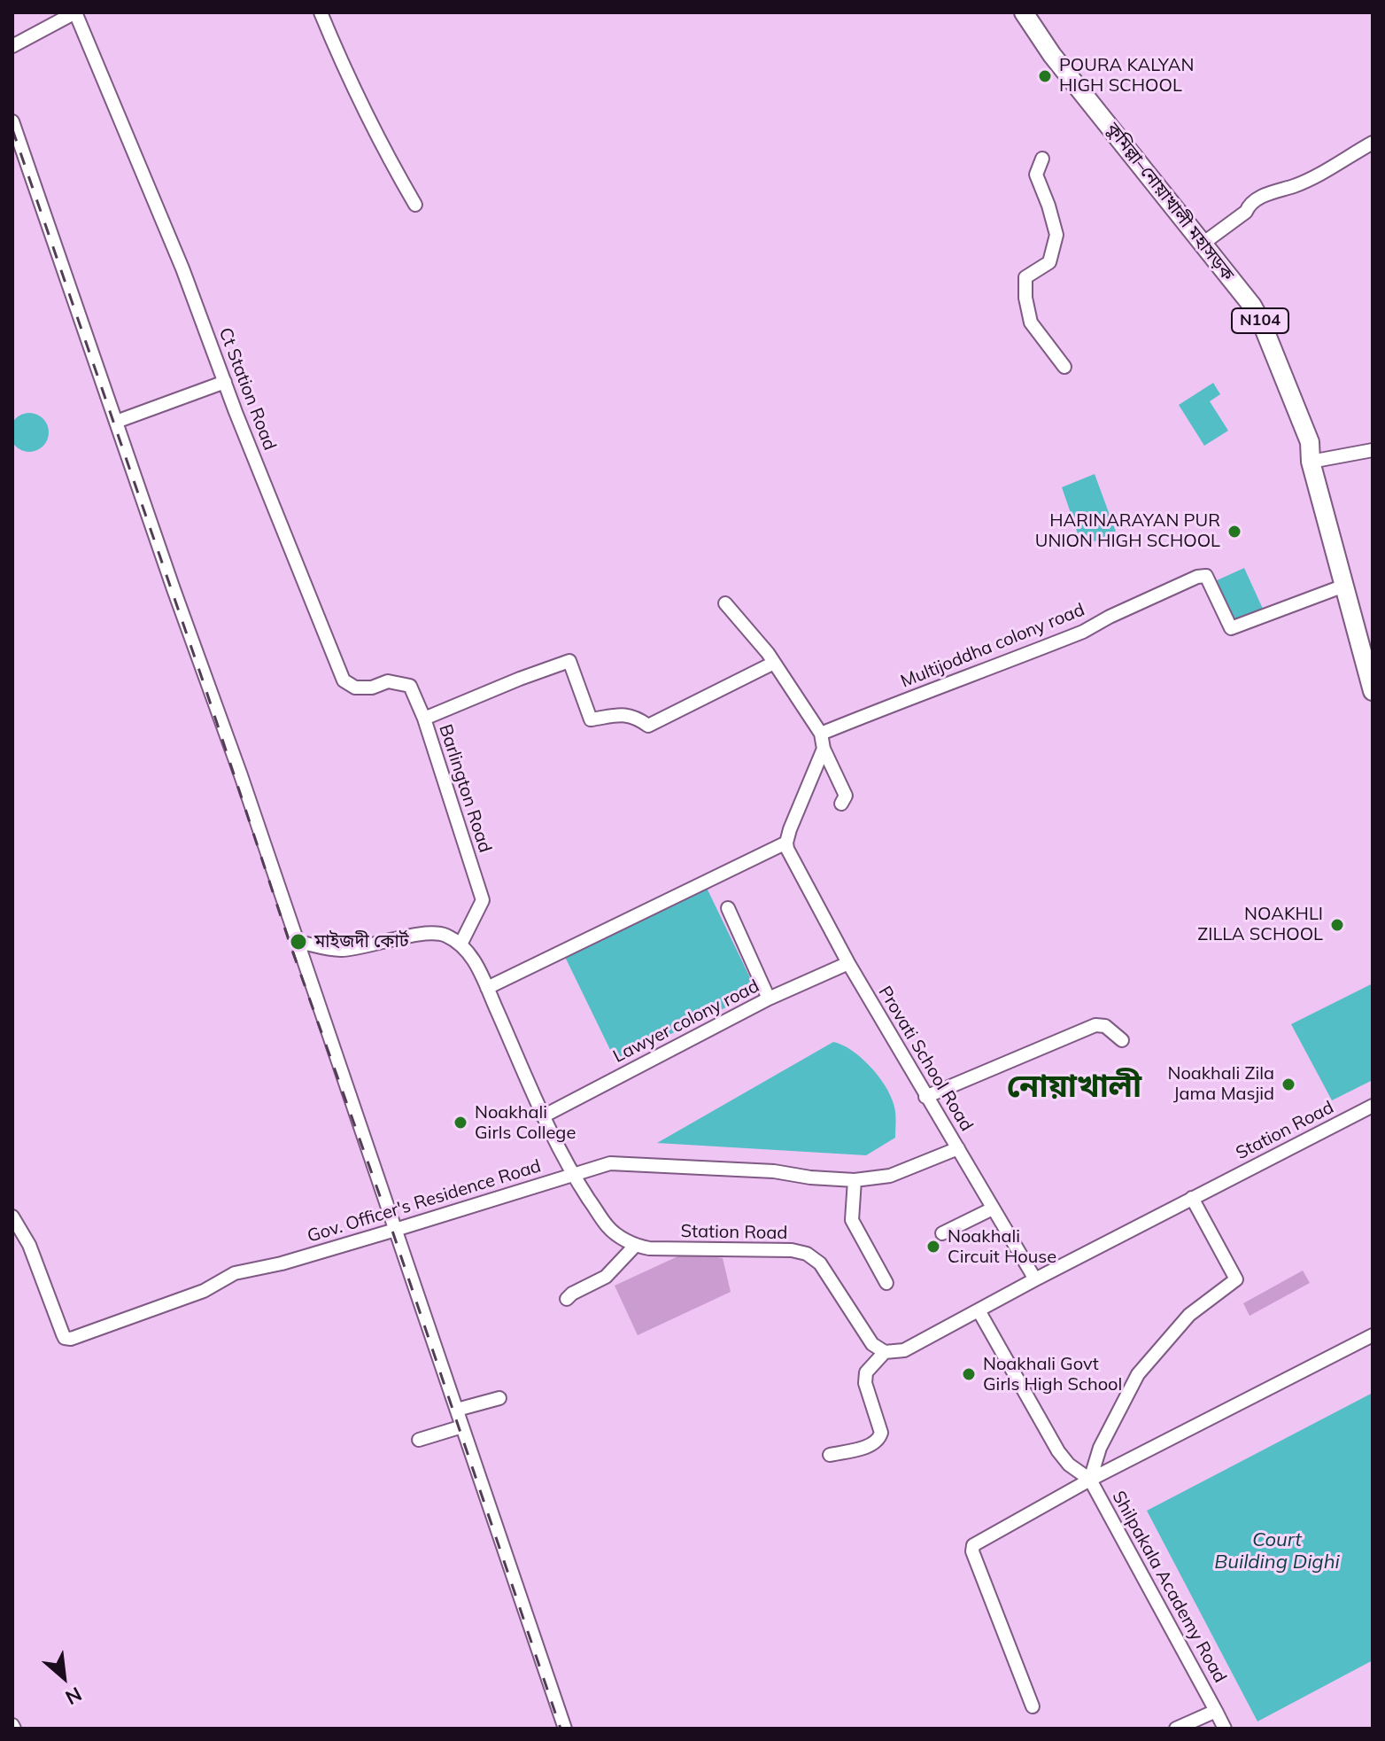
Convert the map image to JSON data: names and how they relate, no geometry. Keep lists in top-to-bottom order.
{
  "streets": {
    "highway": ["কুমিল্লা–নোয়াখালী মহাসড়ক", "N104"],
    "street": [
      "Ct Station Road",
      "Multijoddha colony road",
      "Barlington Road",
      "Lawyer colony road",
      "Provati School Road",
      "Station Road",
      "Gov. Officer's Residence Road",
      "Shilpakala Academy Road"
    ]
  },
  "crossings": [
    ["কুমিল্লা–নোয়াখালী মহাসড়ক", "Multijoddha colony road"],
    ["Ct Station Road", "Barlington Road"],
    ["Lawyer colony road", "Provati School Road"],
    ["Provati School Road", "Station Road"],
    ["Provati School Road", "Gov. Officer's Residence Road"]
  ],
  "districts": ["নোয়াখালী"],
  "water": ["Court Building Dighi"],
  "places": [
    "POURA KALYAN HIGH SCHOOL",
    "HARINARAYAN PUR UNION HIGH SCHOOL",
    "NOAKHLI ZILLA SCHOOL",
    "মাইজদী কোর্ট",
    "Noakhali Zila Jama Masjid",
    "Noakhali Girls College",
    "Noakhali Circuit House",
    "Noakhali Govt Girls High School"
  ],
  "north": "bottom right"
}
